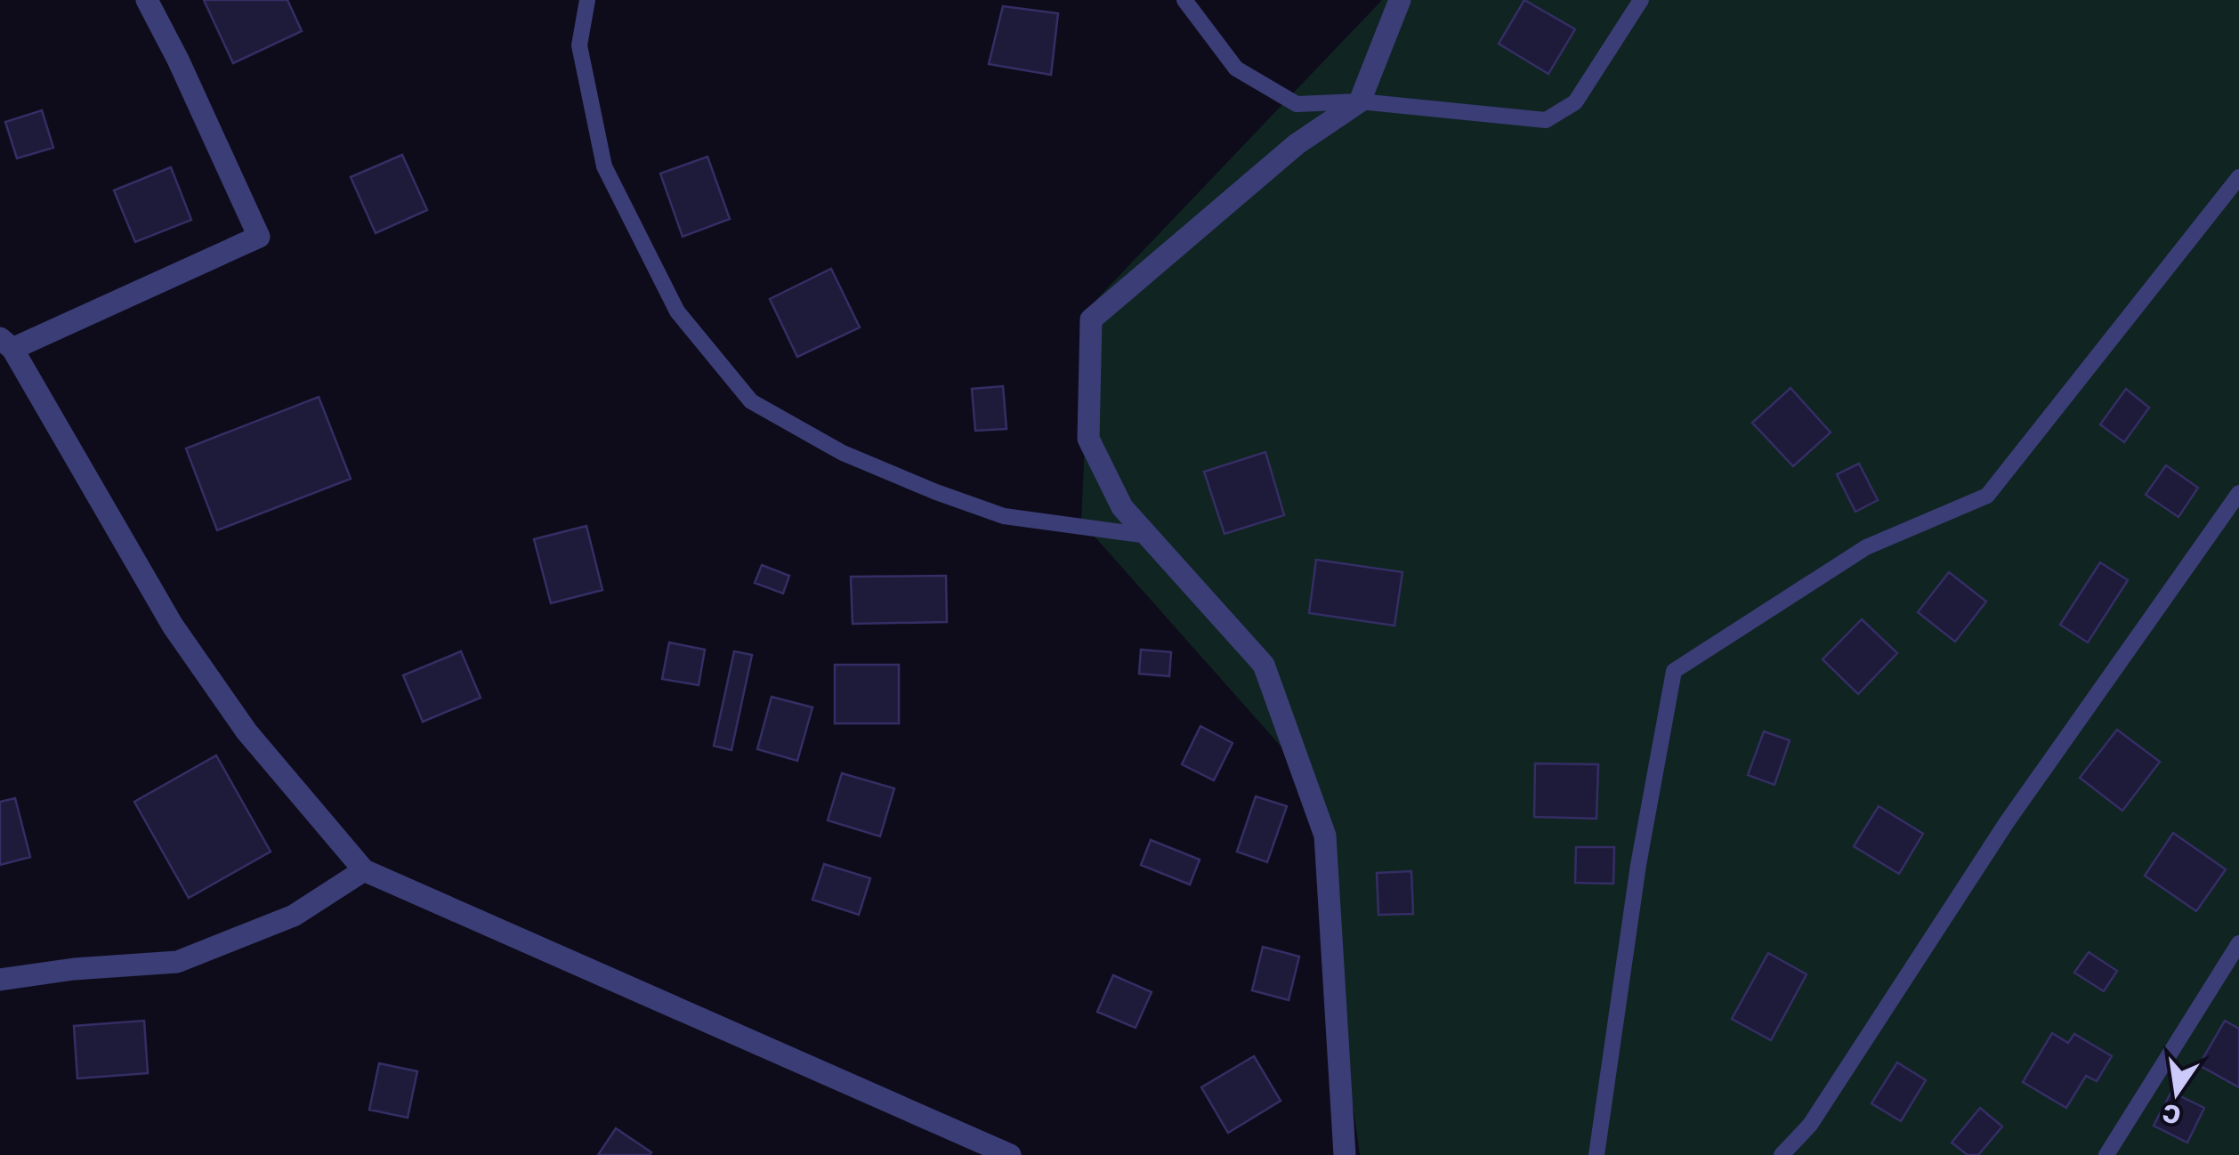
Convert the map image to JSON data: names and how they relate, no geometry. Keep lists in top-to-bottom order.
{
  "north": "bottom"
}
